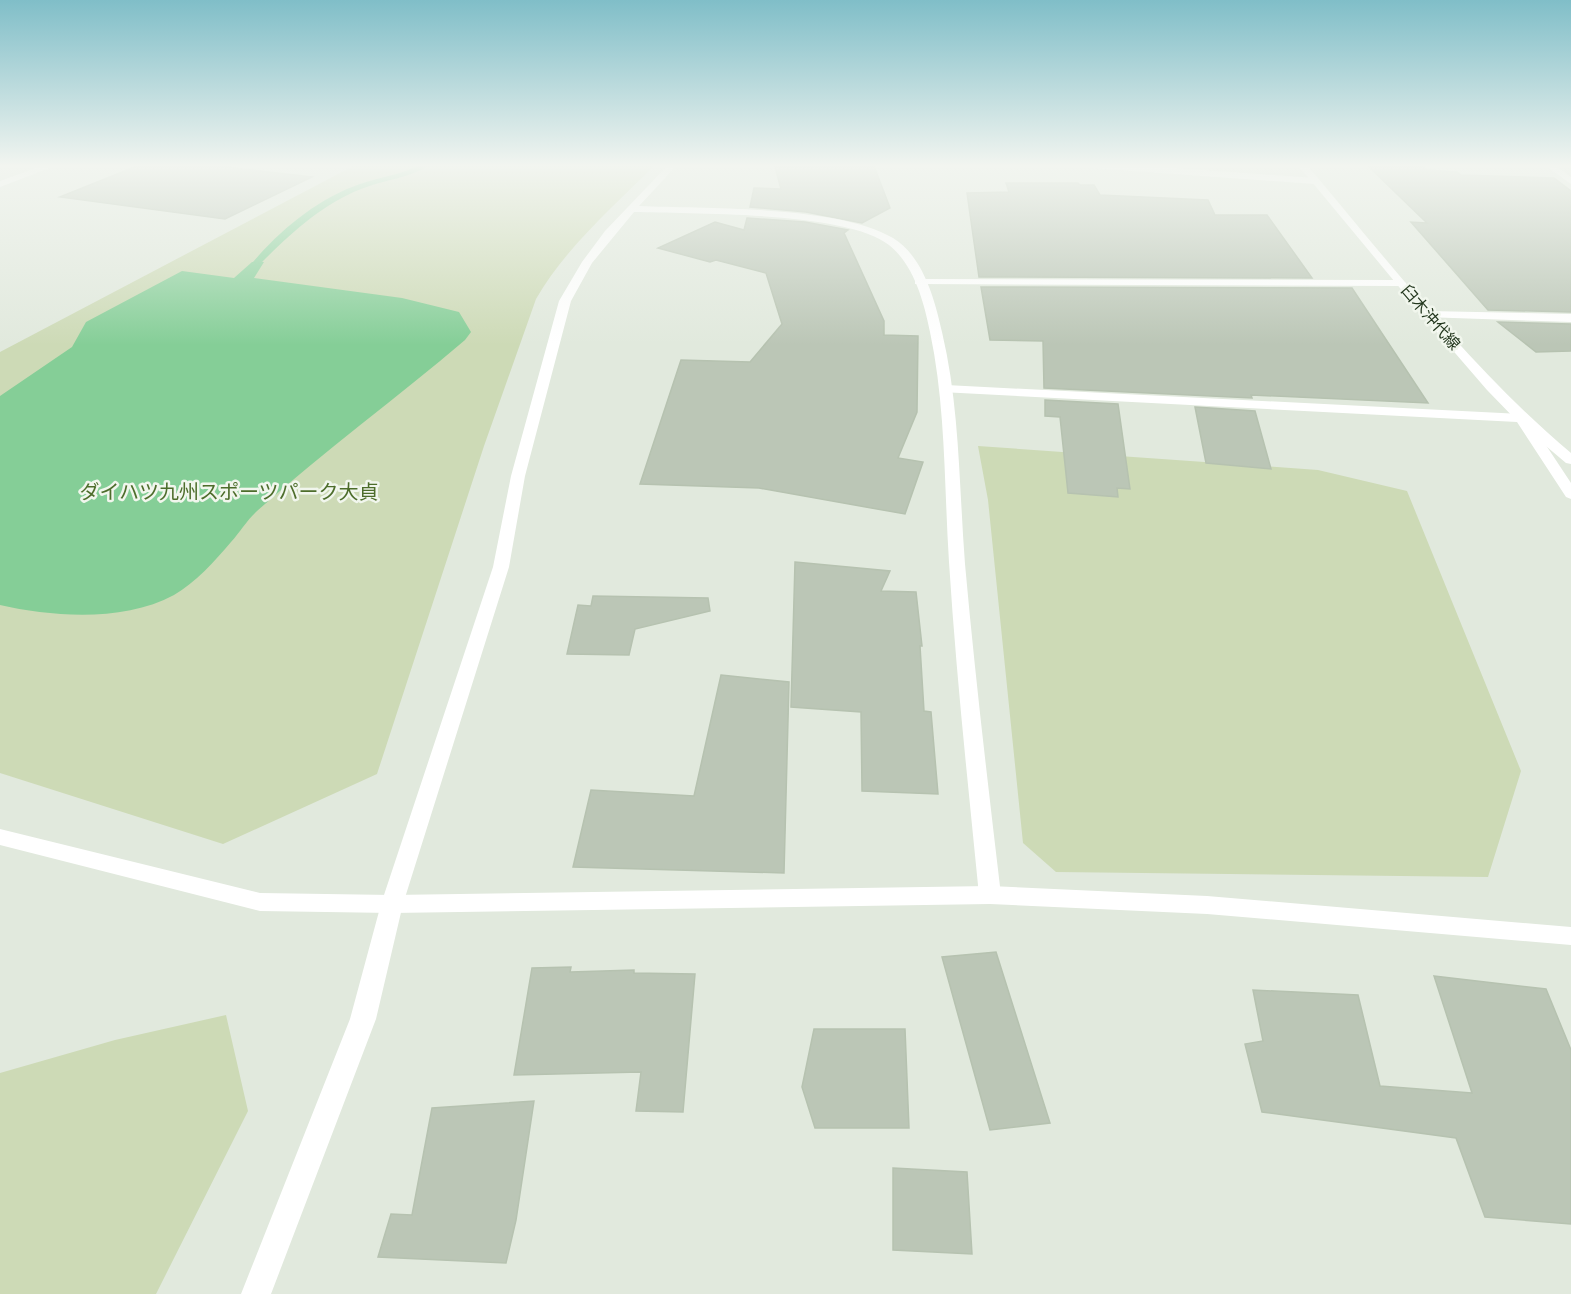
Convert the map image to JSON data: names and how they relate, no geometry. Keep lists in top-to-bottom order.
{
  "streets": {
    "street": ["臼木沖代線"]
  },
  "parks": ["ダイハツ九州スポーツパーク大貞"]
}
